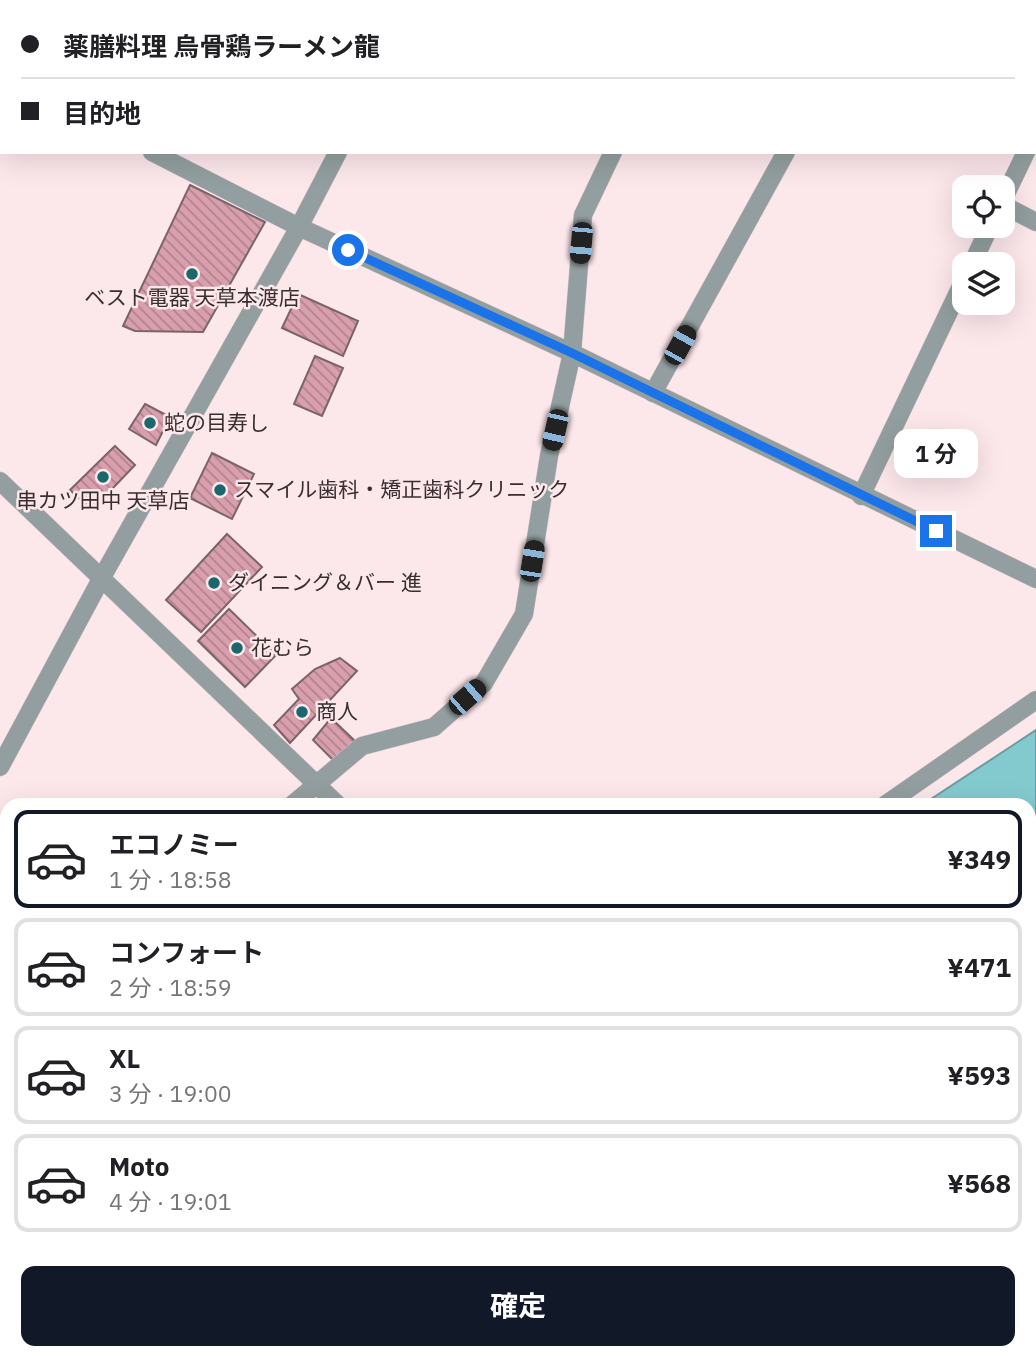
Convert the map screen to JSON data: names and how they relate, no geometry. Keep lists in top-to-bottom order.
{
  "places": [
    "ベスト電器 天草本渡店",
    "蛇の目寿し",
    "串カツ田中 天草店",
    "スマイル歯科・矯正歯科クリニック",
    "ダイニング＆バー 進",
    "花むら",
    "商人"
  ],
  "page": {
    "banner": ["薬膳料理 烏骨鶏ラーメン龍", "目的地"],
    "bubble": "1 分",
    "list": [
      {
        "name": "エコノミー",
        "note": "1 分 · 18:58",
        "value": "¥349"
      },
      {
        "name": "コンフォート",
        "note": "2 分 · 18:59",
        "value": "¥471"
      },
      {
        "name": "XL",
        "note": "3 分 · 19:00",
        "value": "¥593"
      },
      {
        "name": "Moto",
        "note": "4 分 · 19:01",
        "value": "¥568"
      }
    ],
    "buttons": "確定"
  }
}
